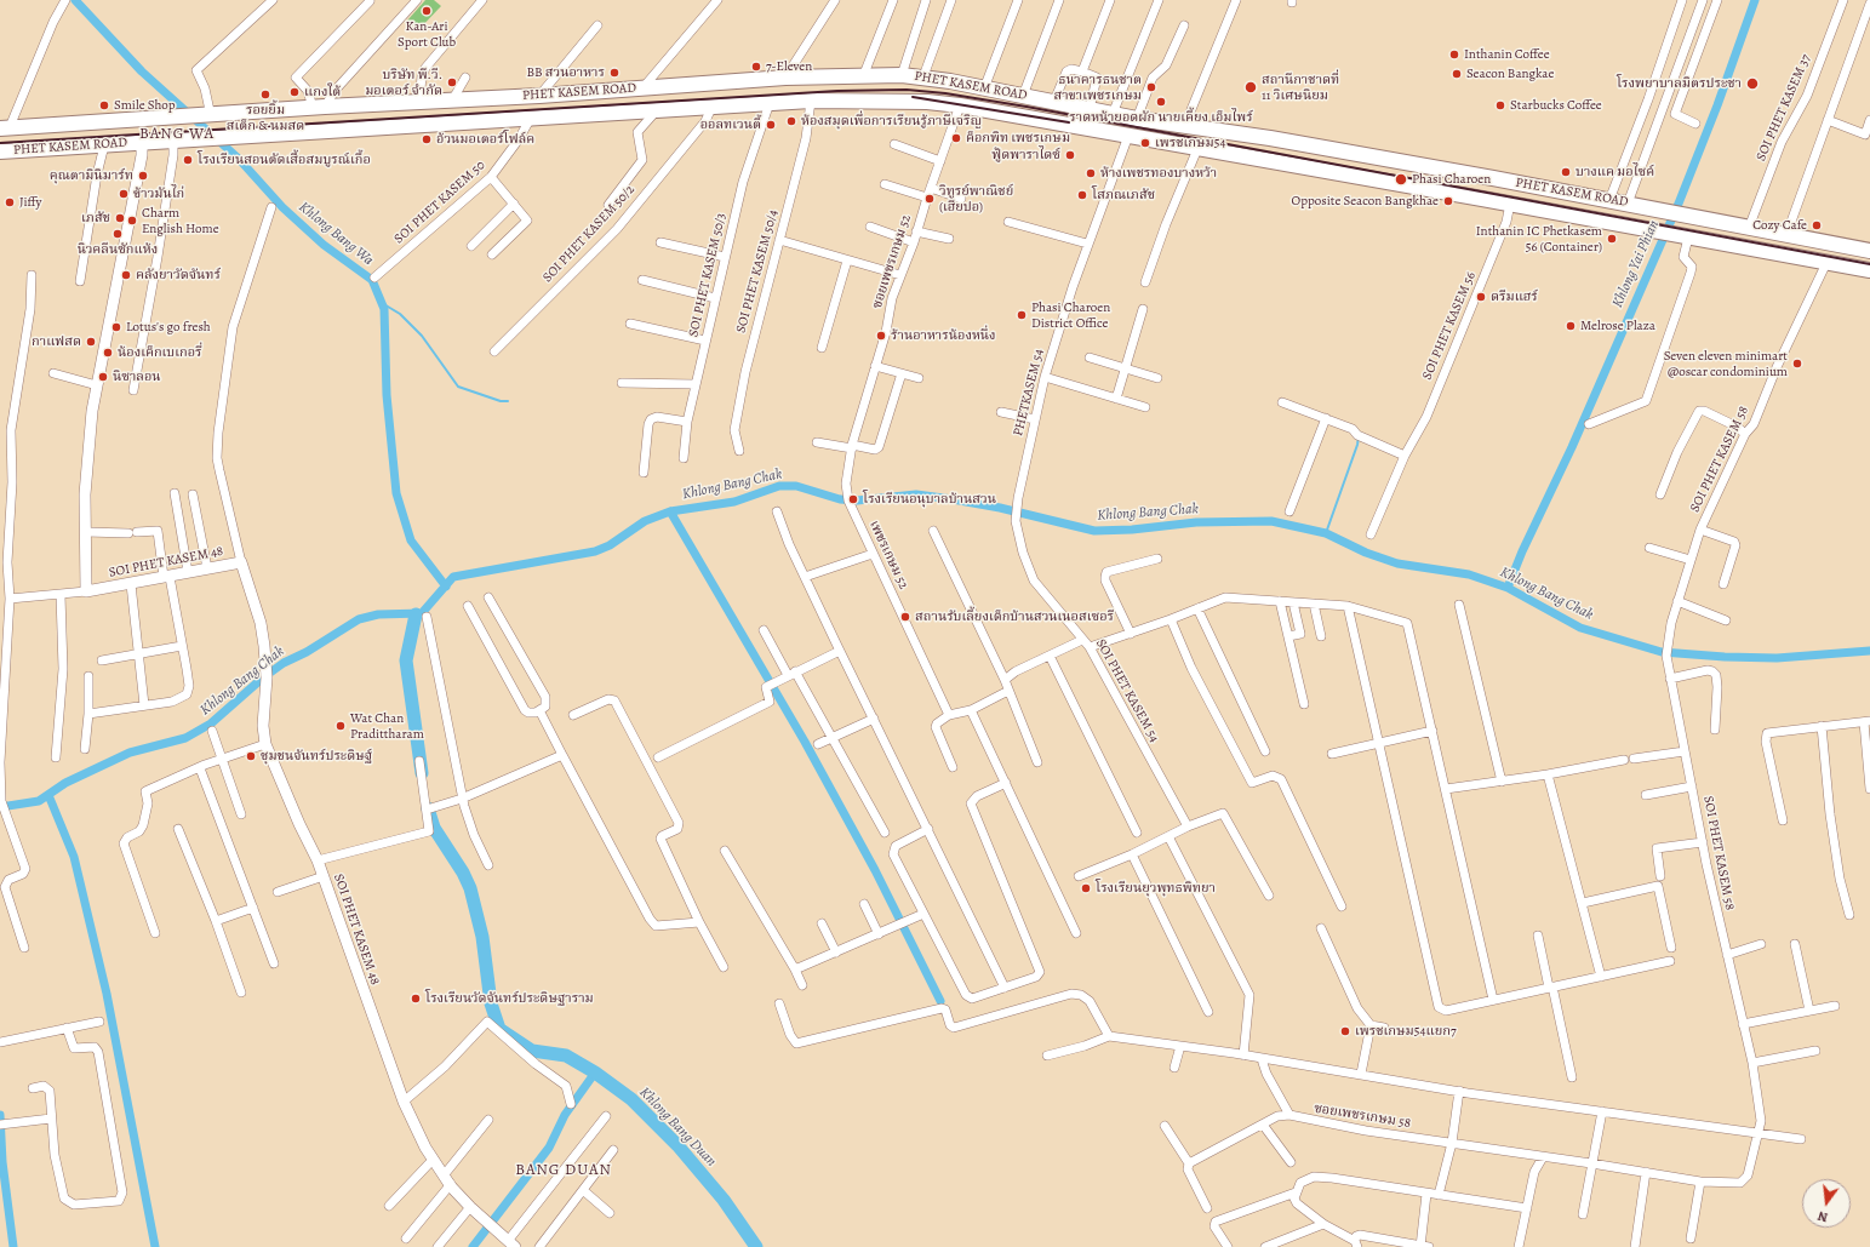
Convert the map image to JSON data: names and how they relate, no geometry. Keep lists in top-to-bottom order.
{
  "streets": {
    "main road": ["PHET KASEM ROAD"],
    "street": [
      "SOI PHET KASEM 37",
      "SOI PHET KASEM 50",
      "SOI PHET KASEM 50/2",
      "ซอยเพชรเกษม 52",
      "SOI PHET KASEM 50/4",
      "SOI PHET KASEM 50/3",
      "SOI PHET KASEM 56",
      "PHETKASEM 54",
      "SOI PHET KASEM 58",
      "เพชรเกษม 52",
      "SOI PHET KASEM 48",
      "SOI PHET KASEM 54",
      "ซอยเพชรเกษม 58"
    ]
  },
  "crossings": [
    ["PHET KASEM ROAD", "SOI PHET KASEM 37"],
    ["PHET KASEM ROAD", "SOI PHET KASEM 50"],
    ["PHET KASEM ROAD", "SOI PHET KASEM 50/2"],
    ["PHET KASEM ROAD", "ซอยเพชรเกษม 52"],
    ["PHET KASEM ROAD", "SOI PHET KASEM 50/4"],
    ["PHET KASEM ROAD", "SOI PHET KASEM 50/3"],
    ["PHET KASEM ROAD", "SOI PHET KASEM 56"],
    ["PHET KASEM ROAD", "PHETKASEM 54"],
    ["PHET KASEM ROAD", "SOI PHET KASEM 58"],
    ["ซอยเพชรเกษม 52", "เพชรเกษม 52"],
    ["PHETKASEM 54", "SOI PHET KASEM 54"],
    ["SOI PHET KASEM 58", "ซอยเพชรเกษม 58"]
  ],
  "districts": ["BANG WA", "BANG DUAN"],
  "water": [
    "Khlong Bang Wa",
    "Khlong Yai Phian",
    "Khlong Bang Chak",
    "Khlong Bang Duan"
  ],
  "places": [
    "Kan-Ari Sport Club",
    "Inthanin Coffee",
    "7-Eleven",
    "BB สวนอาหาร",
    "Seacon Bangkae",
    "บริษัท พี.วี. มอเตอร์ จำกัด",
    "โรงพยาบาลมิตรประชา",
    "ธนาคารธนชาต สาขาเพชรเกษม",
    "สถานีกาชาดที่ 11 วิเศษนิยม",
    "แกงใต้",
    "รอยยิ้ม สเต็ก & นมสด",
    "ราดหน้ายอดผัก นายเคี้ยง เอ็มไพร์",
    "Smile Shop",
    "Starbucks Coffee",
    "ห้องสมุดเพื่อการเรียนรู้ภาษีเจริญ",
    "ออลทเวนตี้",
    "ค็อกพิท เพชรเกษม",
    "อ้วนมอเตอร์โฟล์ค",
    "เพรชเกษม54",
    "ฟู้ดพาราไดซ์",
    "โรงเรียนสอนตัดเสื้อสมบูรณ์เกื้อ",
    "บางแค มอไซค์",
    "ห้างเพชรทองบางหว้า",
    "คุณตามินิมาร์ท",
    "Phasi Charoen",
    "ข้าวมันไก่",
    "โสภณเภสัช",
    "วิทูรย์พาณิชย์ (เฮียปอ)",
    "Opposite Seacon Bangkhae",
    "Jiffy",
    "เภสัช",
    "Charm English Home",
    "Cozy Cafe",
    "นิวคลีนซักแห้ง",
    "Inthanin IC Phetkasem 56 (Container)",
    "คลังยาวัดจันทร์",
    "ดรีมแฮร์",
    "Phasi Charoen District Office",
    "Melrose Plaza",
    "Lotus's go fresh",
    "ร้านอาหารน้องหนึ่ง",
    "กาแฟสด",
    "น้องเค็กเบเกอรี่",
    "Seven eleven minimart @oscar condominium",
    "นิซาลอน",
    "โรงเรียนอนุบาลบ้านสวน",
    "สถานรับเลี้ยงเด็กบ้านสวนเนอสเซอรี",
    "Wat Chan Pradittharam",
    "ชุมชนจันทร์ประดิษฐ์",
    "โรงเรียนยุวพุทธพิทยา",
    "โรงเรียนวัดจันทร์ประดิษฐาราม",
    "เพรชเกษม54แยก7"
  ],
  "north": "bottom"
}
